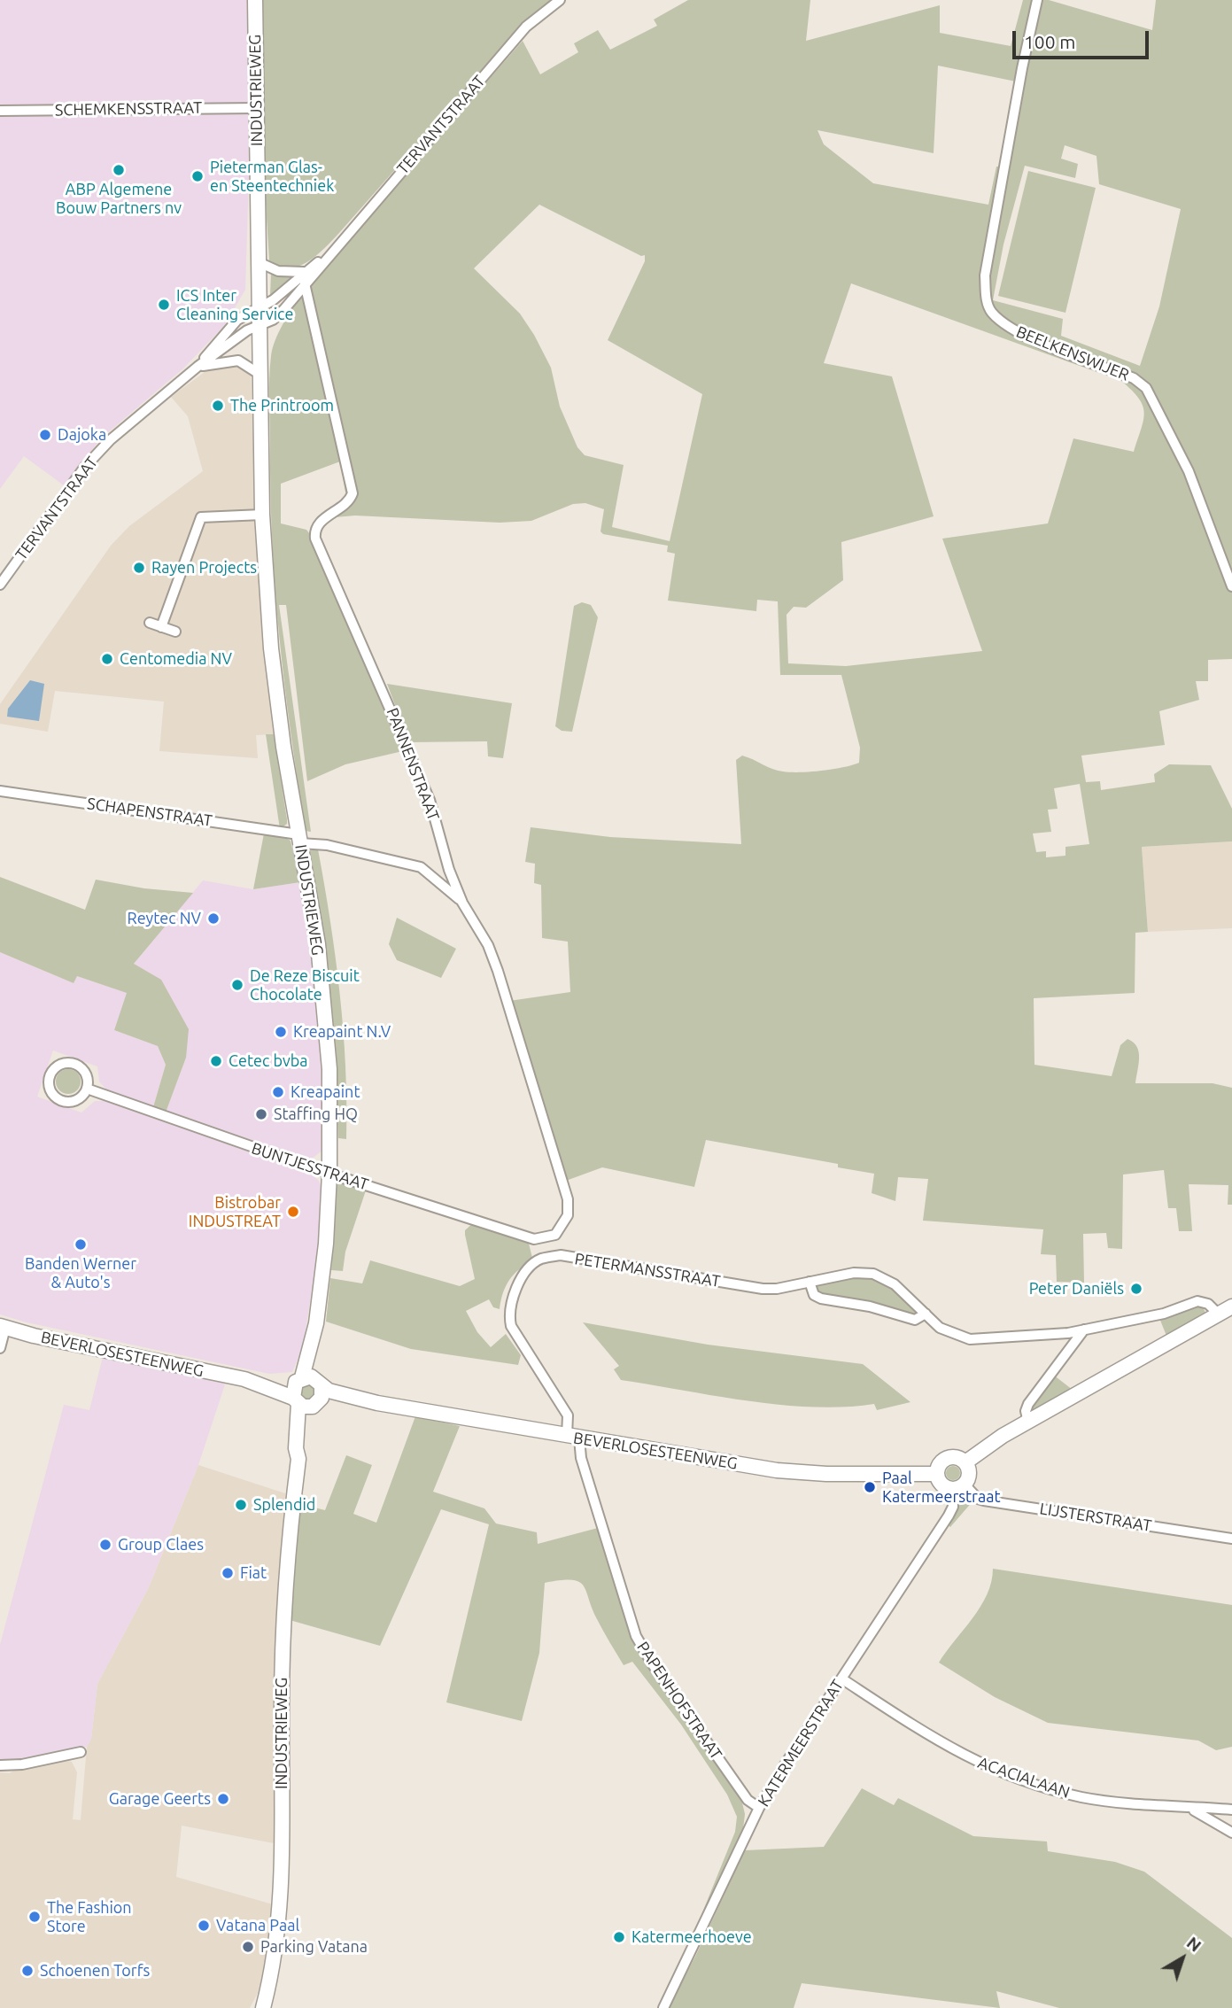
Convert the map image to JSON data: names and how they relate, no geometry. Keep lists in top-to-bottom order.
{
  "streets": {
    "main road": ["INDUSTRIEWEG", "BEVERLOSESTEENWEG"],
    "street": [
      "SCHEMKENSSTRAAT",
      "TERVANTSTRAAT",
      "BEELKENSWIJER",
      "PANNENSTRAAT",
      "SCHAPENSTRAAT",
      "BUNTJESSTRAAT",
      "PETERMANSSTRAAT",
      "LIJSTERSTRAAT",
      "PAPENHOFSTRAAT",
      "KATERMEERSTRAAT",
      "ACACIALAAN"
    ]
  },
  "crossings": [
    ["INDUSTRIEWEG", "SCHEMKENSSTRAAT"],
    ["INDUSTRIEWEG", "TERVANTSTRAAT"],
    ["INDUSTRIEWEG", "SCHAPENSTRAAT"],
    ["INDUSTRIEWEG", "BUNTJESSTRAAT"],
    ["INDUSTRIEWEG", "BEVERLOSESTEENWEG"],
    ["TERVANTSTRAAT", "PANNENSTRAAT"],
    ["PANNENSTRAAT", "SCHAPENSTRAAT"],
    ["PANNENSTRAAT", "BUNTJESSTRAAT"],
    ["BEVERLOSESTEENWEG", "LIJSTERSTRAAT"],
    ["BEVERLOSESTEENWEG", "PAPENHOFSTRAAT"],
    ["BEVERLOSESTEENWEG", "KATERMEERSTRAAT"],
    ["LIJSTERSTRAAT", "KATERMEERSTRAAT"],
    ["PAPENHOFSTRAAT", "KATERMEERSTRAAT"],
    ["KATERMEERSTRAAT", "ACACIALAAN"]
  ],
  "places": [
    "ABP Algemene Bouw Partners nv",
    "Pieterman Glas- en Steentechniek",
    "ICS Inter Cleaning Service",
    "The Printroom",
    "Dajoka",
    "Rayen Projects",
    "Centomedia NV",
    "Reytec NV",
    "De Reze Biscuit Chocolate",
    "Kreapaint N.V",
    "Cetec bvba",
    "Kreapaint",
    "Staffing HQ",
    "Bistrobar INDUSTREAT",
    "Banden Werner & Auto's",
    "Peter Daniëls",
    "Paal Katermeerstraat",
    "Splendid",
    "Group Claes",
    "Fiat",
    "Garage Geerts",
    "The Fashion Store",
    "Vatana Paal",
    "Katermeerhoeve",
    "Parking Vatana",
    "Schoenen Torfs"
  ],
  "scale_bar": "100 m",
  "north": "top right"
}
